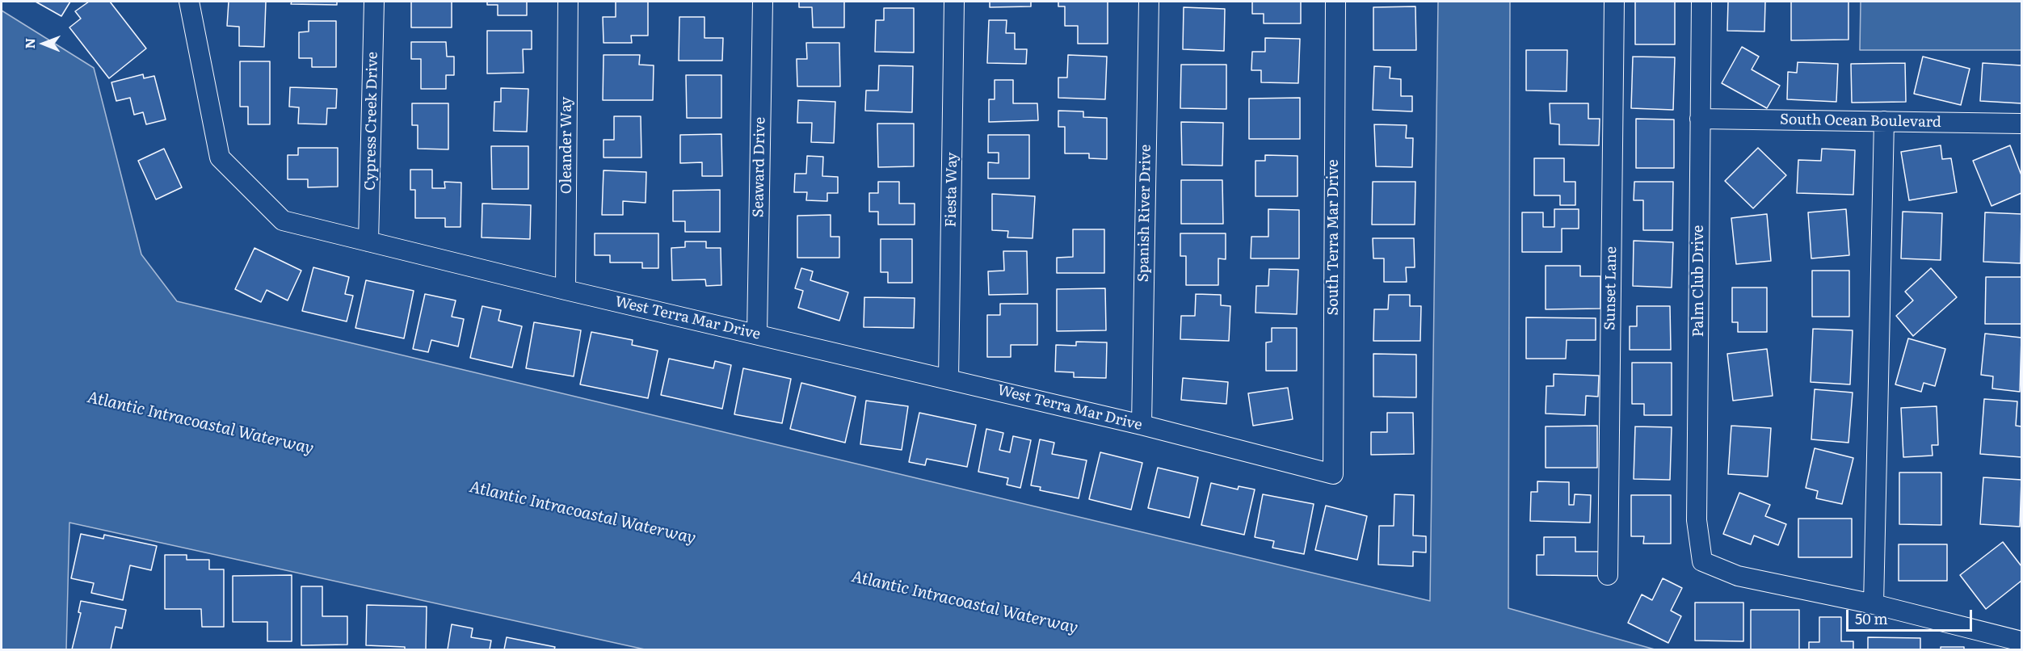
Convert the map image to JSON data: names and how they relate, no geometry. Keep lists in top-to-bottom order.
{
  "streets": {
    "street": [
      "Cypress Creek Drive",
      "South Ocean Boulevard",
      "Oleander Way",
      "Seaward Drive",
      "Fiesta Way",
      "Spanish River Drive",
      "South Terra Mar Drive",
      "Palm Club Drive",
      "Sunset Lane",
      "West Terra Mar Drive"
    ]
  },
  "crossings": [
    ["Cypress Creek Drive", "West Terra Mar Drive"],
    ["South Ocean Boulevard", "Palm Club Drive"],
    ["Oleander Way", "West Terra Mar Drive"],
    ["Seaward Drive", "West Terra Mar Drive"],
    ["Fiesta Way", "West Terra Mar Drive"],
    ["Spanish River Drive", "West Terra Mar Drive"],
    ["South Terra Mar Drive", "West Terra Mar Drive"]
  ],
  "water": ["Atlantic Intracoastal Waterway"],
  "scale_bar": "50 m",
  "north": "left"
}
